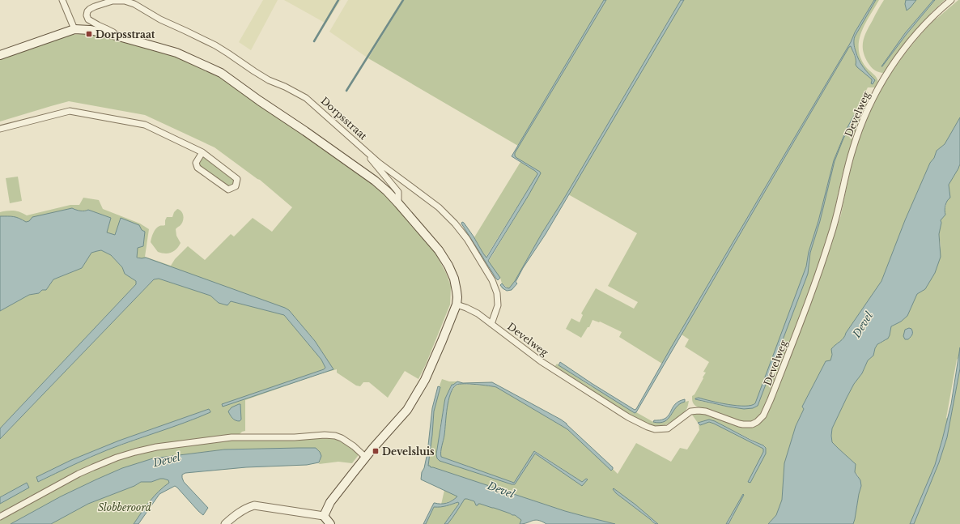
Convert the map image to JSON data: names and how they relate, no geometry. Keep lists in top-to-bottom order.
{
  "streets": {
    "main road": ["Dorpsstraat"],
    "street": ["Develweg"]
  },
  "crossings": [
    ["Develweg", "Dorpsstraat"]
  ],
  "water": ["Devel"],
  "parks": ["Slobberoord"],
  "places": {
    "transit": ["Dorpsstraat", "Develsluis"]
  }
}
